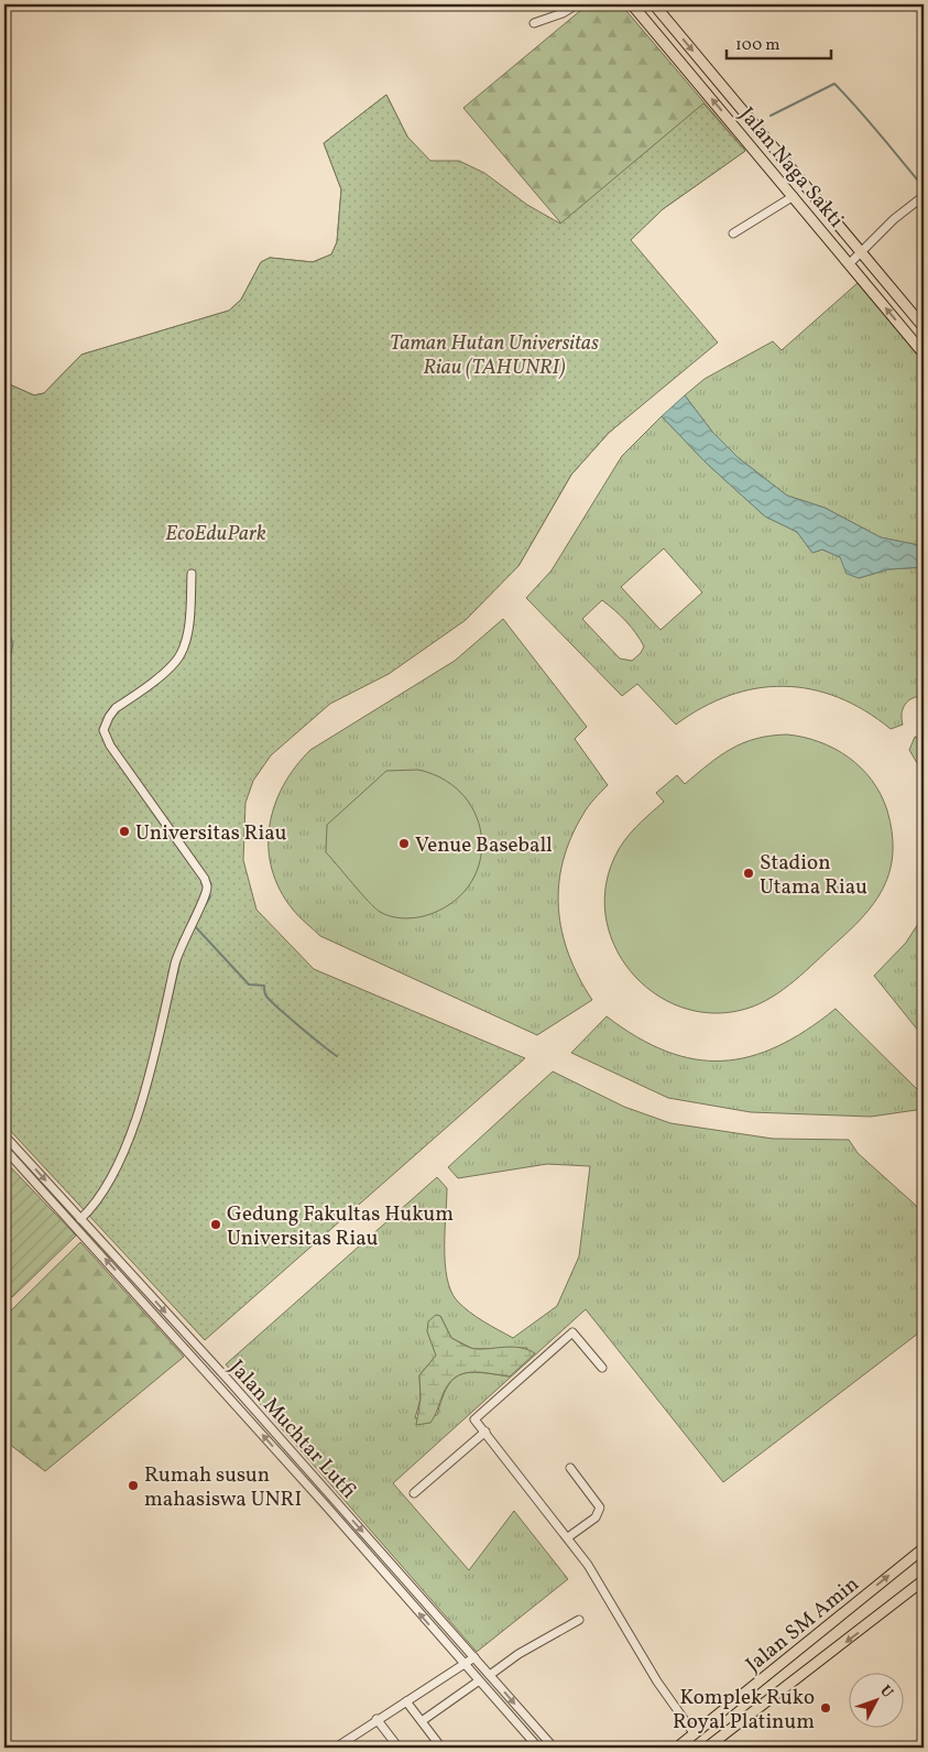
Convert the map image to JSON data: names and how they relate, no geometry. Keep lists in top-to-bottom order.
{
  "streets": {
    "main road": ["Jalan Naga Sakti", "Jalan SM Amin"],
    "street": ["Jalan Muchtar Lutfi"]
  },
  "parks": ["Taman Hutan Universitas Riau (TAHUNRI)", "EcoEduPark"],
  "places": [
    "Universitas Riau",
    "Venue Baseball",
    "Stadion Utama Riau",
    "Gedung Fakultas Hukum Universitas Riau",
    "Rumah susun mahasiswa UNRI",
    "Komplek Ruko Royal Platinum"
  ],
  "scale_bar": "100 m",
  "north": "top right"
}
